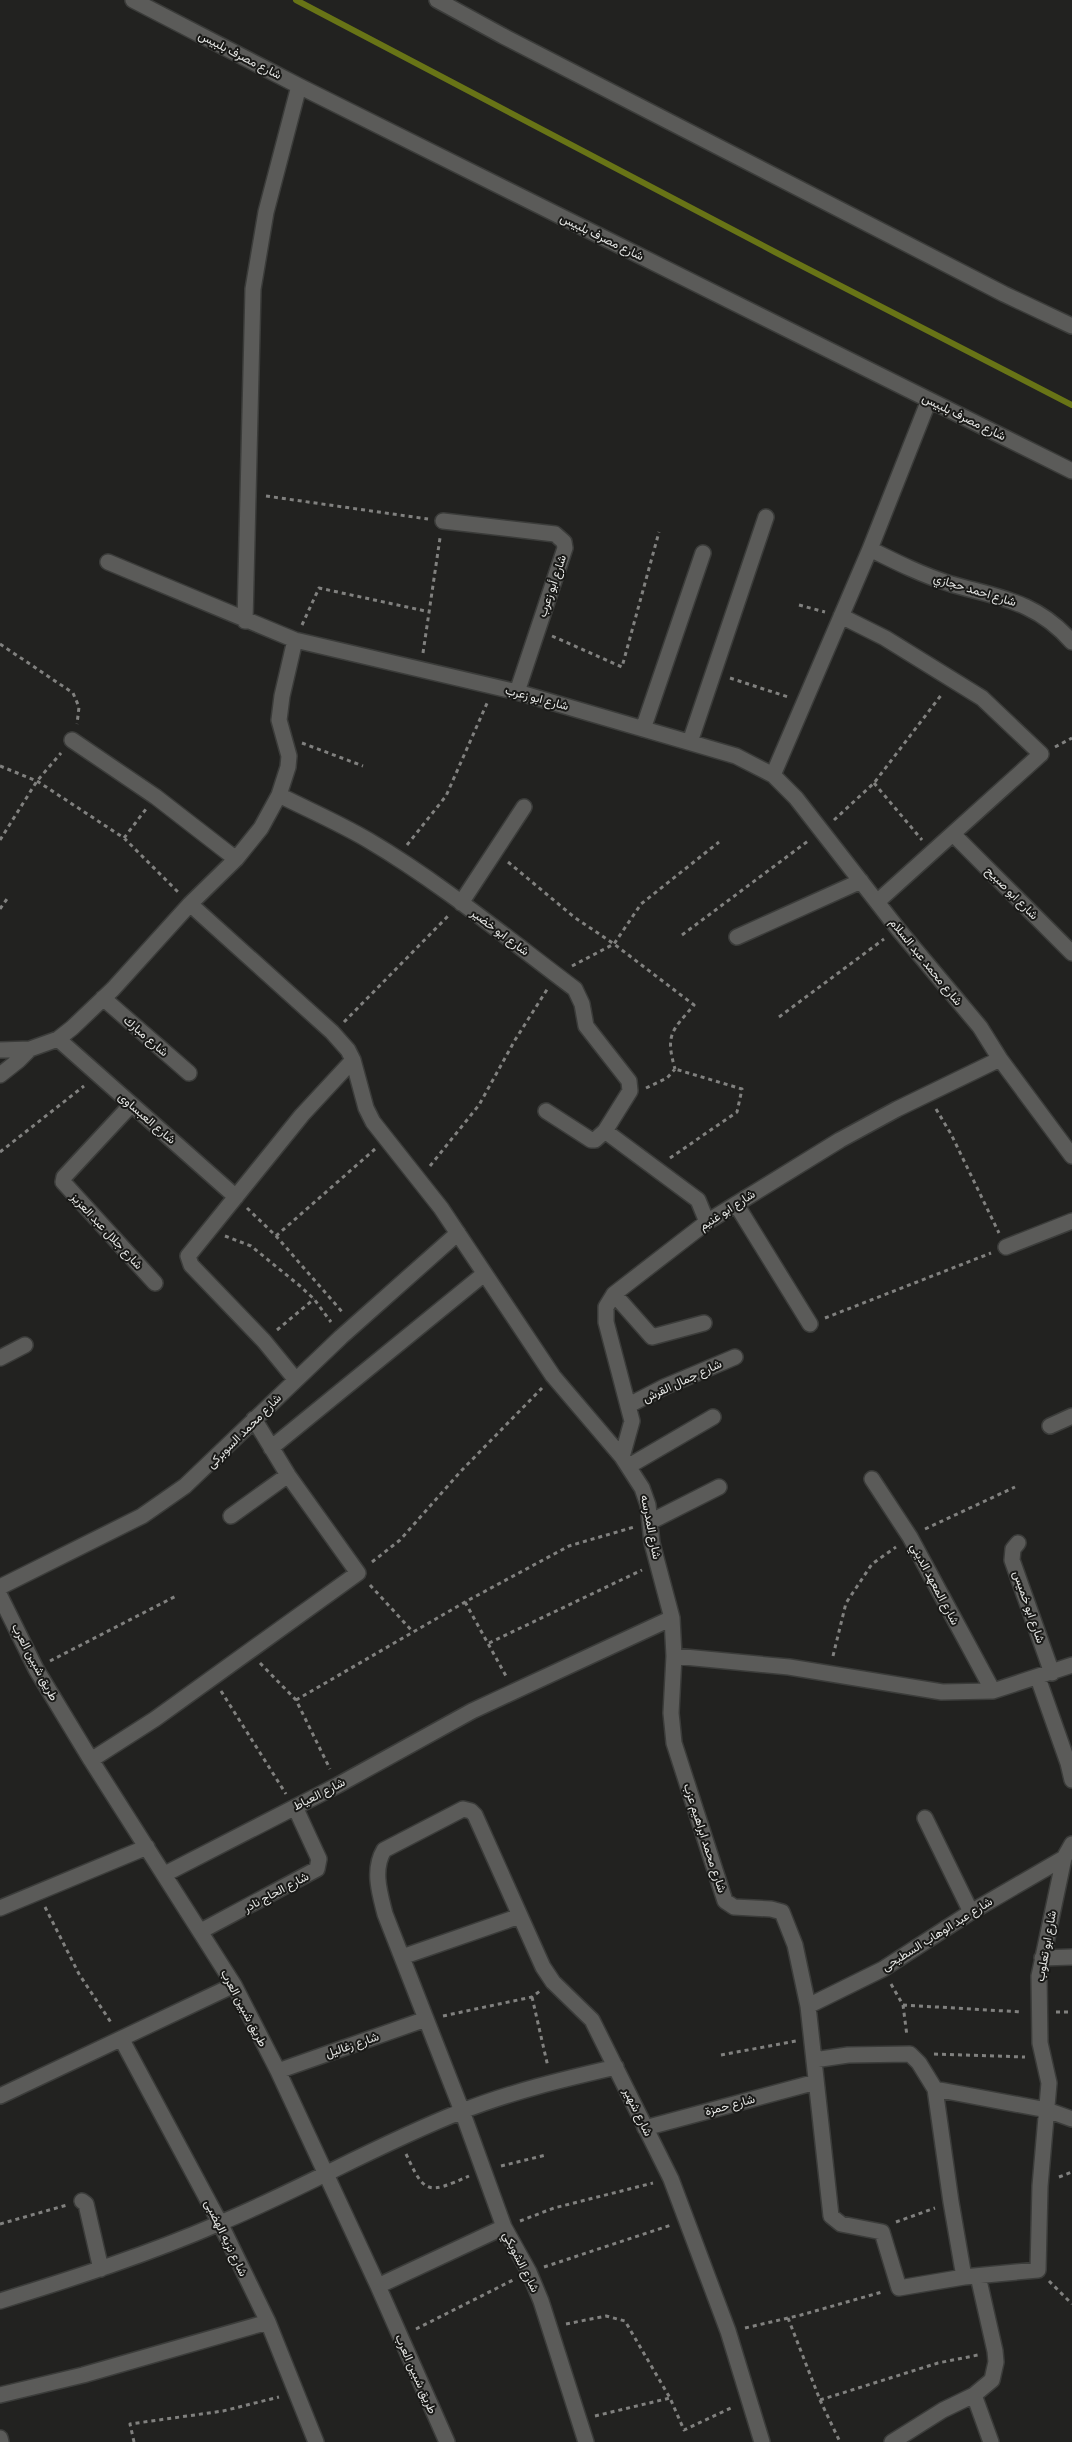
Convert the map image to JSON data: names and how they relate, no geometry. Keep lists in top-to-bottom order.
{
  "streets": {
    "street": [
      "شارع مصرف بلبيس",
      "شارع أبو زعرب",
      "شارع احمد حجازي",
      "شارع ابو زعرب",
      "شارع ابو صبيح",
      "شارع ابو خضير",
      "شارع محمد عبد السلام",
      "شارع مبارك",
      "شارع العبساوى",
      "شارع ابو غنيم",
      "شارع جلال عبد العزيز",
      "شارع جمال القرش",
      "شارع محمد السوبركى",
      "شارع المدرسه",
      "شارع المعهد الديني",
      "شارع ابو خميس",
      "طريق شبين العرب",
      "شارع العياط",
      "شارع محمد ابراهيم عزب",
      "شارع الحاج نادر",
      "شارع عبد الوهاب السطيحى",
      "شارع ابو تعلوب",
      "شارع زغاليل",
      "شارع حمزة",
      "شارع شهير",
      "شارع نزيه الهضبى",
      "شارع الشوبكي"
    ]
  },
  "crossings": [
    ["شارع أبو زعرب", "شارع ابو زعرب"],
    ["شارع ابو زعرب", "شارع محمد عبد السلام"],
    ["شارع محمد عبد السلام", "شارع ابو غنيم"],
    ["شارع العبساوى", "شارع جلال عبد العزيز"],
    ["شارع محمد السوبركى", "شارع المدرسه"],
    ["شارع المدرسه", "شارع العياط"],
    ["شارع المدرسه", "شارع محمد ابراهيم عزب"],
    ["طريق شبين العرب", "شارع العياط"],
    ["طريق شبين العرب", "شارع الحاج نادر"],
    ["طريق شبين العرب", "شارع زغاليل"],
    ["شارع العياط", "شارع محمد ابراهيم عزب"],
    ["شارع العياط", "شارع الحاج نادر"],
    ["شارع محمد ابراهيم عزب", "شارع عبد الوهاب السطيحى"],
    ["شارع محمد ابراهيم عزب", "شارع حمزة"],
    ["شارع عبد الوهاب السطيحى", "شارع ابو تعلوب"],
    ["شارع زغاليل", "شارع الشوبكي"],
    ["شارع حمزة", "شارع شهير"],
    ["شارع شهير", "شارع الشوبكي"]
  ]
}
